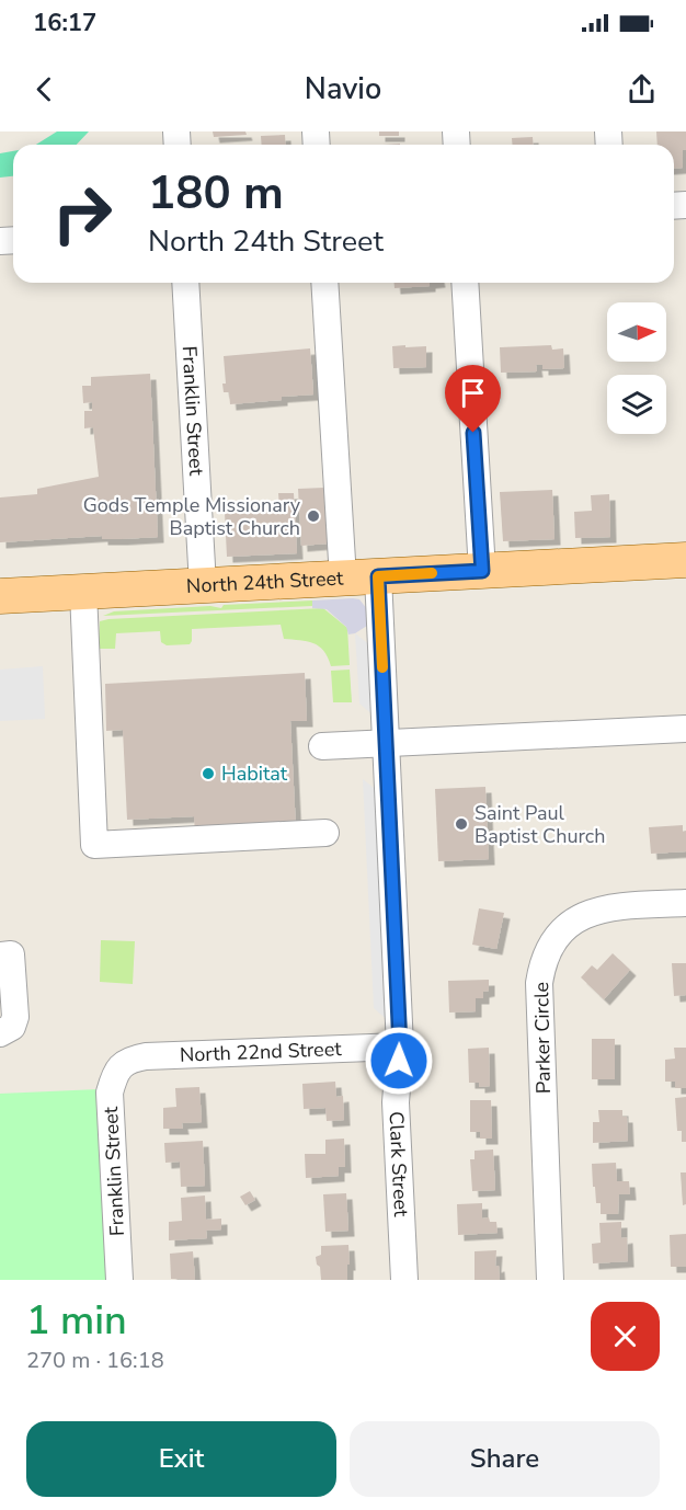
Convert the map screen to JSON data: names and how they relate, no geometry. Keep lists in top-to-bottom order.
{
  "streets": {
    "main road": ["North 24th Street"],
    "street": [
      "Franklin Street",
      "Parker Circle",
      "North 22nd Street",
      "Clark Street"
    ]
  },
  "crossings": [
    ["Franklin Street", "North 24th Street"],
    ["Franklin Street", "North 22nd Street"],
    ["North 24th Street", "Clark Street"],
    ["North 22nd Street", "Clark Street"]
  ],
  "places": ["Gods Temple Missionary Baptist Church", "Habitat", "Saint Paul Baptist Church"],
  "north": "right",
  "page": {
    "status": "16:17",
    "header": "Navio",
    "turn": ["180 m", "North 24th Street"],
    "heading": ["1 min", "270 m · 16:18"],
    "buttons": ["Exit", "Share"]
  }
}
